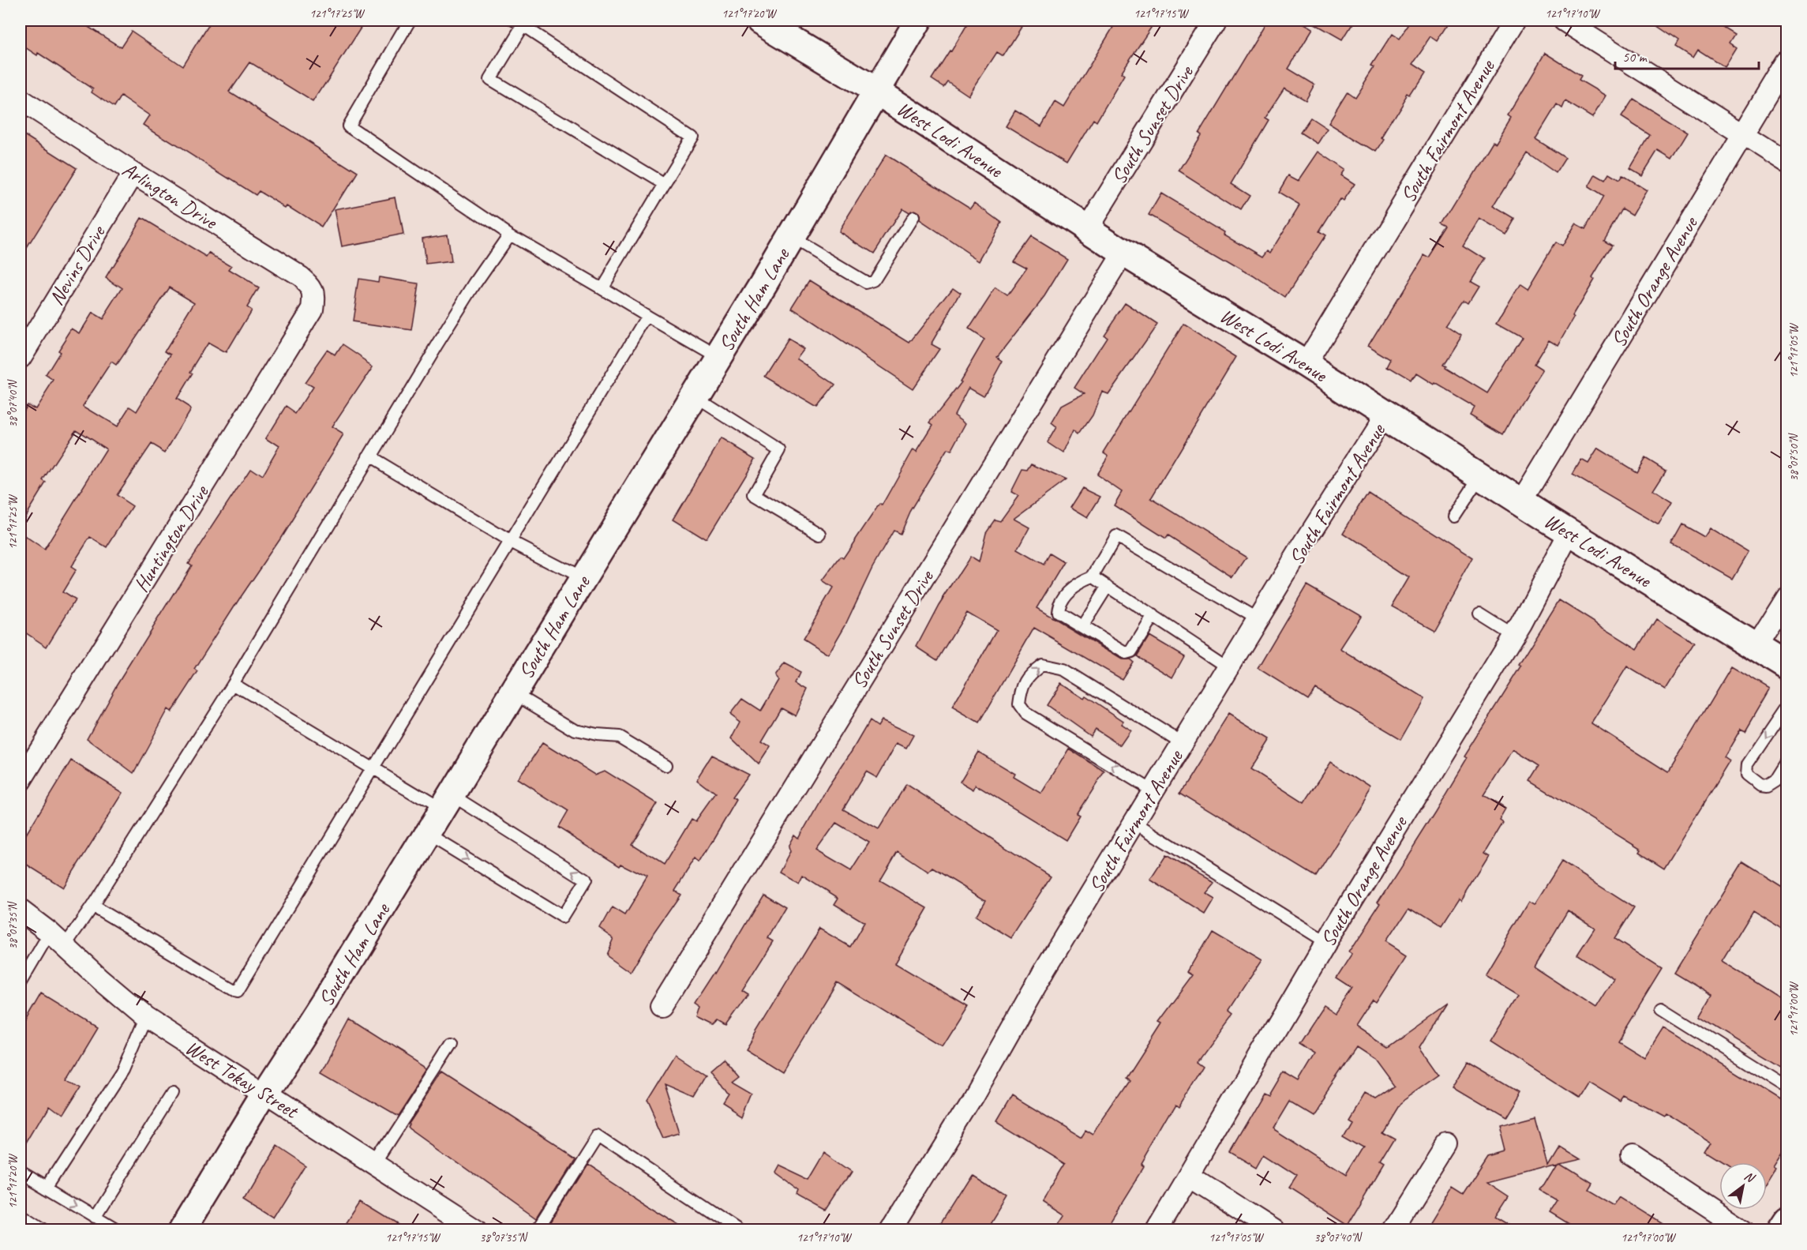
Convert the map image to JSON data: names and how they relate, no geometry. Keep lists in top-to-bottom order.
{
  "streets": {
    "main road": ["West Lodi Avenue", "South Ham Lane"],
    "street": [
      "South Sunset Drive",
      "South Fairmont Avenue",
      "Arlington Drive",
      "Nevins Drive",
      "South Orange Avenue",
      "Huntington Drive",
      "West Tokay Street"
    ]
  },
  "crossings": [
    ["South Sunset Drive", "West Lodi Avenue"],
    ["South Fairmont Avenue", "West Lodi Avenue"],
    ["West Lodi Avenue", "South Orange Avenue"],
    ["West Lodi Avenue", "South Ham Lane"],
    ["Arlington Drive", "Nevins Drive"],
    ["Arlington Drive", "Huntington Drive"],
    ["South Ham Lane", "West Tokay Street"]
  ],
  "scale_bar": "50 m",
  "north": "top right",
  "coordinates": [
    "121°17'25\"W",
    "121°17'20\"W",
    "121°17'15\"W",
    "121°17'10\"W",
    "121°17'05\"W",
    "38°07'40\"N",
    "38°07'50\"N",
    "38°07'35\"N",
    "121°17'00\"W"
  ]
}
